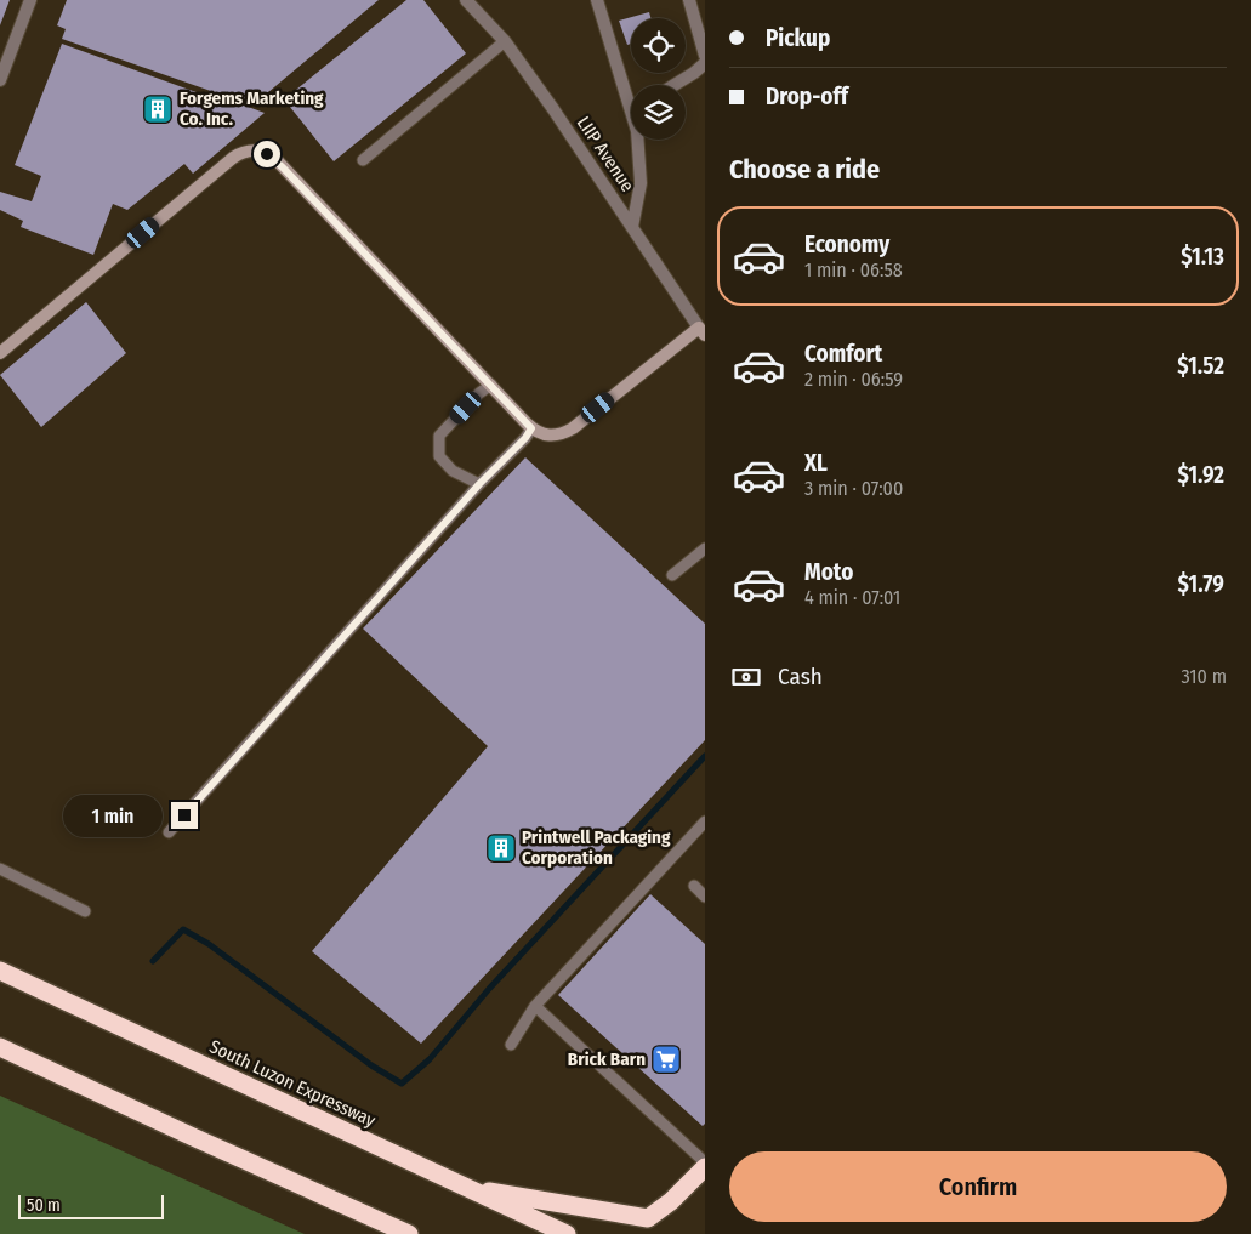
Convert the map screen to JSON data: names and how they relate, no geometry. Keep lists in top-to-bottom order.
{
  "streets": {
    "highway": ["South Luzon Expressway"],
    "street": ["LIIP Avenue"]
  },
  "places": {
    "building": ["Forgems Marketing Co. Inc.", "Printwell Packaging Corporation"],
    "supermarket": ["Brick Barn"]
  },
  "scale_bar": "50 m",
  "page": {
    "banner": ["Pickup", "Drop-off"],
    "heading": "Choose a ride",
    "list": [
      {
        "name": "Economy",
        "note": "1 min · 06:58",
        "value": "$1.13"
      },
      {
        "name": "Comfort",
        "note": "2 min · 06:59",
        "value": "$1.52"
      },
      {
        "name": "XL",
        "note": "3 min · 07:00",
        "value": "$1.92"
      },
      {
        "name": "Moto",
        "note": "4 min · 07:01",
        "value": "$1.79"
      }
    ],
    "pay": ["Cash", "310 m"],
    "bubble": "1 min",
    "buttons": "Confirm",
    "scale": "50 m"
  }
}
